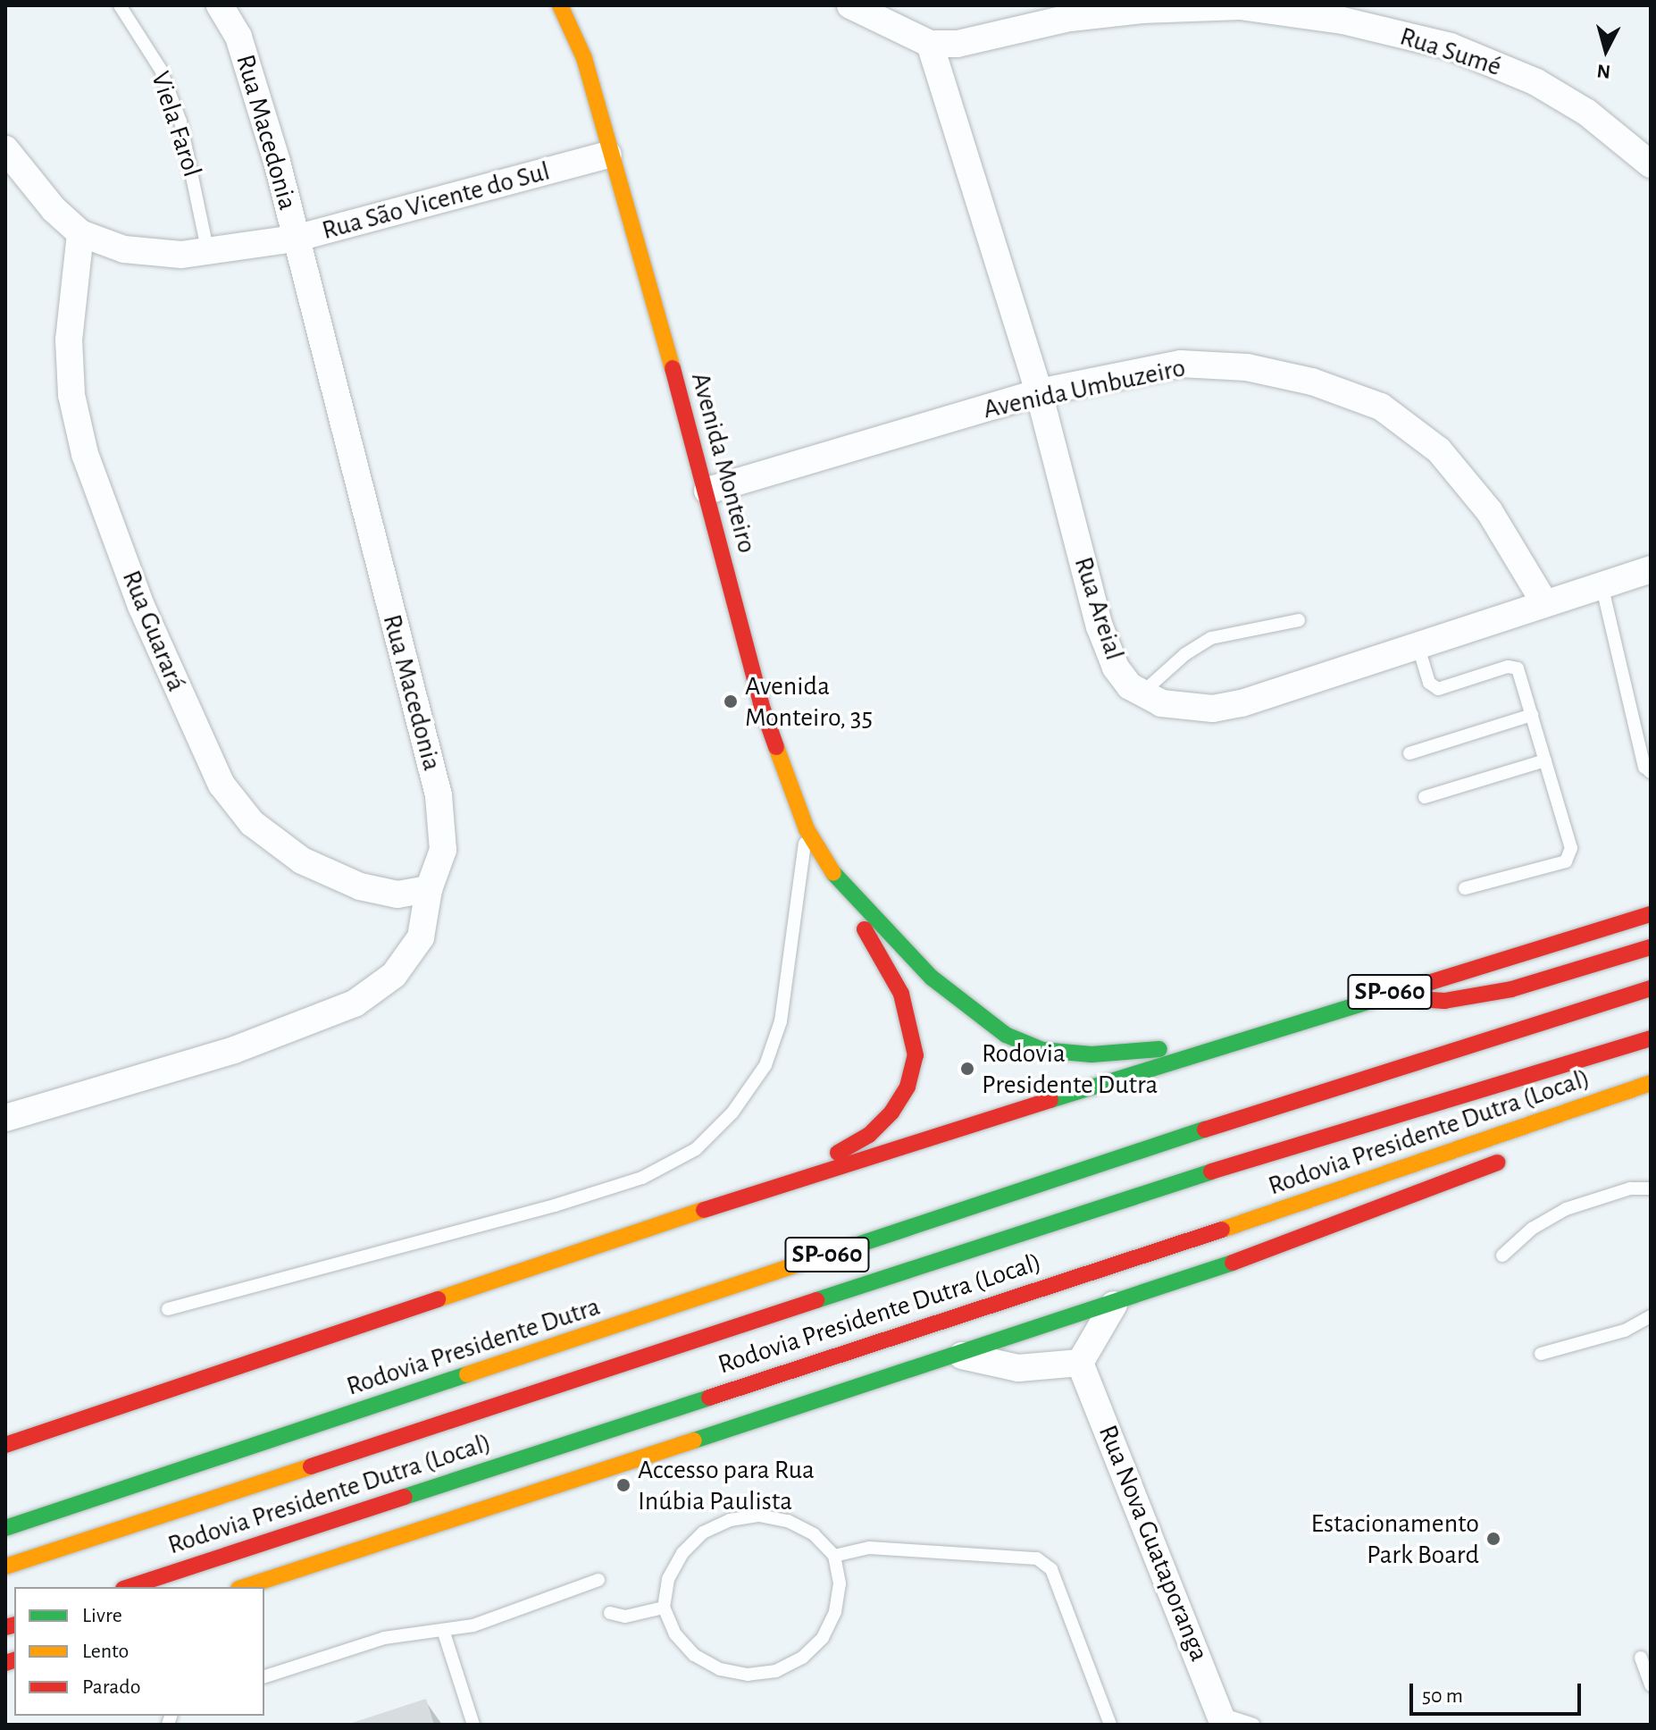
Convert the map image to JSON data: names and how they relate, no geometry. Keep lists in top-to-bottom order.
{
  "streets": {
    "main road": [
      "Avenida Monteiro",
      "SP-060",
      "Rodovia Presidente Dutra (Local)",
      "Rodovia Presidente Dutra"
    ],
    "street": [
      "Rua Sumé",
      "Rua Macedonia",
      "Rua São Vicente do Sul",
      "Avenida Umbuzeiro",
      "Rua Areial",
      "Rua Guarará",
      "Rua Nova Guataporanga"
    ],
    "lane": ["Viela Farol"]
  },
  "crossings": [
    ["Rua Sumé", "Rua Areial"],
    ["Viela Farol", "Rua São Vicente do Sul"],
    ["Rua Macedonia", "Rua São Vicente do Sul"],
    ["Rua Macedonia", "Rua Guarará"],
    ["Rua São Vicente do Sul", "Avenida Monteiro"],
    ["Rua São Vicente do Sul", "Rua Guarará"],
    ["Avenida Umbuzeiro", "Avenida Monteiro"],
    ["Avenida Umbuzeiro", "Rua Areial"]
  ],
  "places": [
    "Avenida Monteiro, 35",
    "Rodovia Presidente Dutra",
    "Accesso para Rua Inúbia Paulista",
    "Estacionamento Park Board"
  ],
  "legend": ["Livre", "Lento", "Parado"],
  "scale_bar": "50 m",
  "north": "bottom"
}
